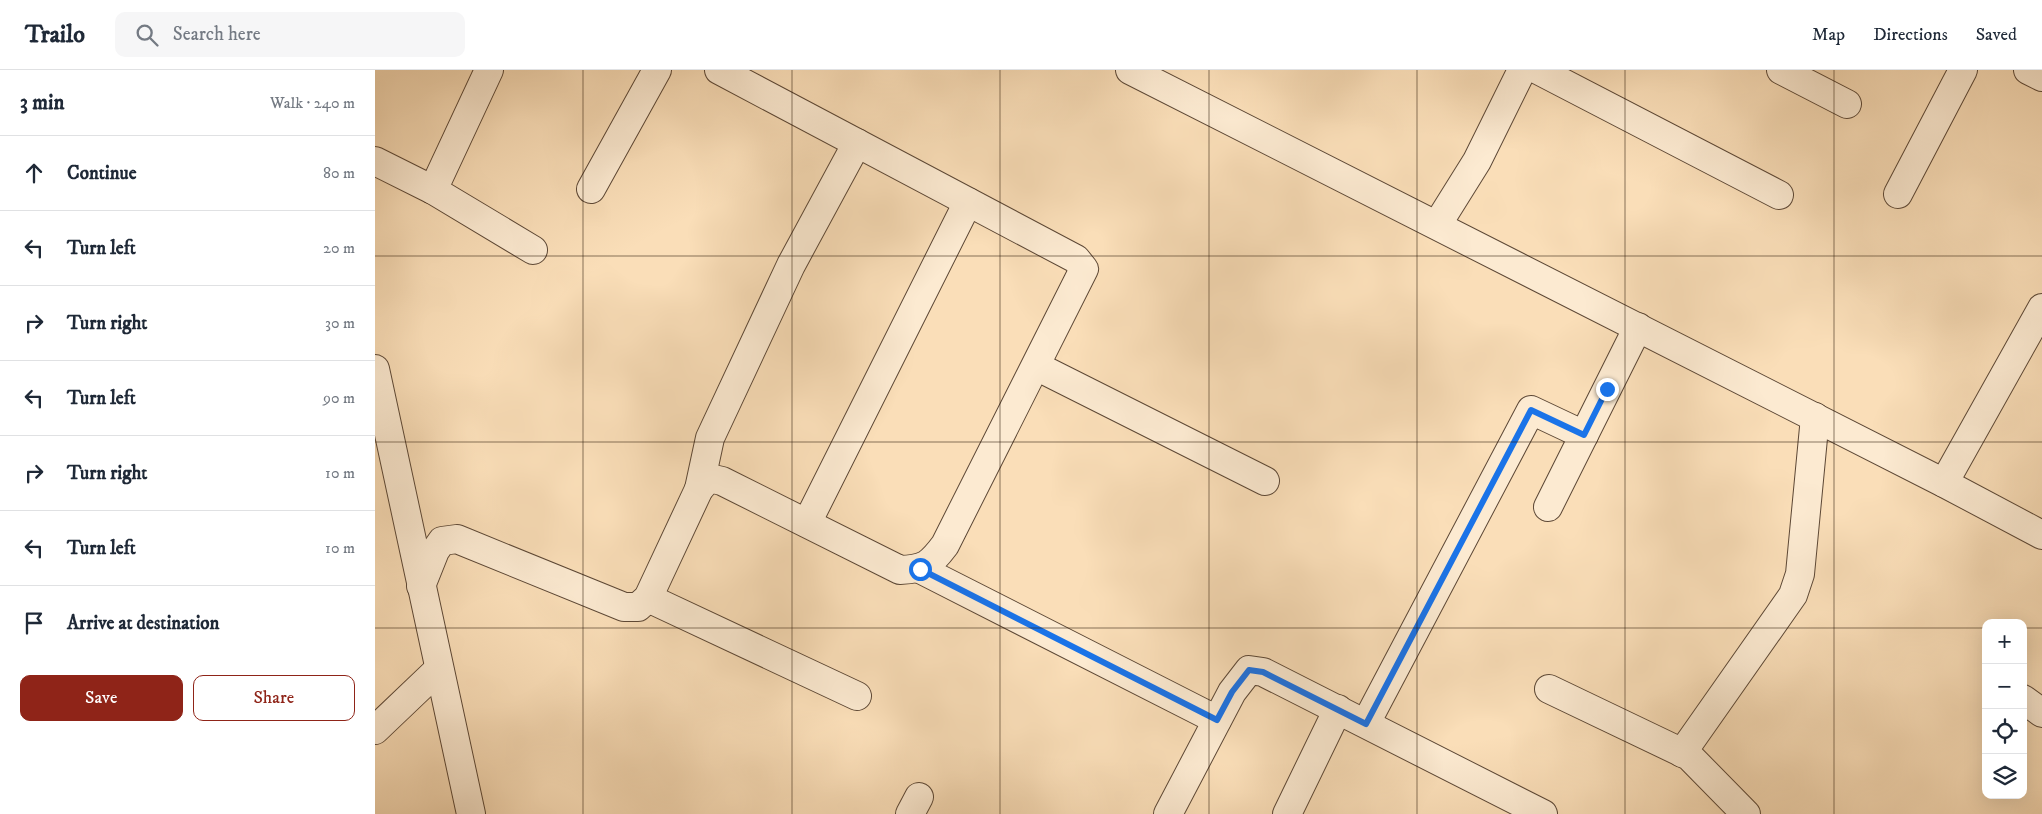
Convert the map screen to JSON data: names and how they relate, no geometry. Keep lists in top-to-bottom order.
{
  "page": {
    "header": "Trailo",
    "search": "Search here",
    "nav": ["Map", "Directions", "Saved"],
    "heading": ["3 min", "Walk · 240 m"],
    "list": [
      ["Continue", "80 m"],
      ["Turn left", "20 m"],
      ["Turn right", "30 m"],
      ["Turn left", "90 m"],
      ["Turn right", "10 m"],
      ["Turn left", "10 m"],
      "Arrive at destination"
    ],
    "map_buttons": ["+", "−"],
    "buttons": ["Save", "Share"]
  }
}
